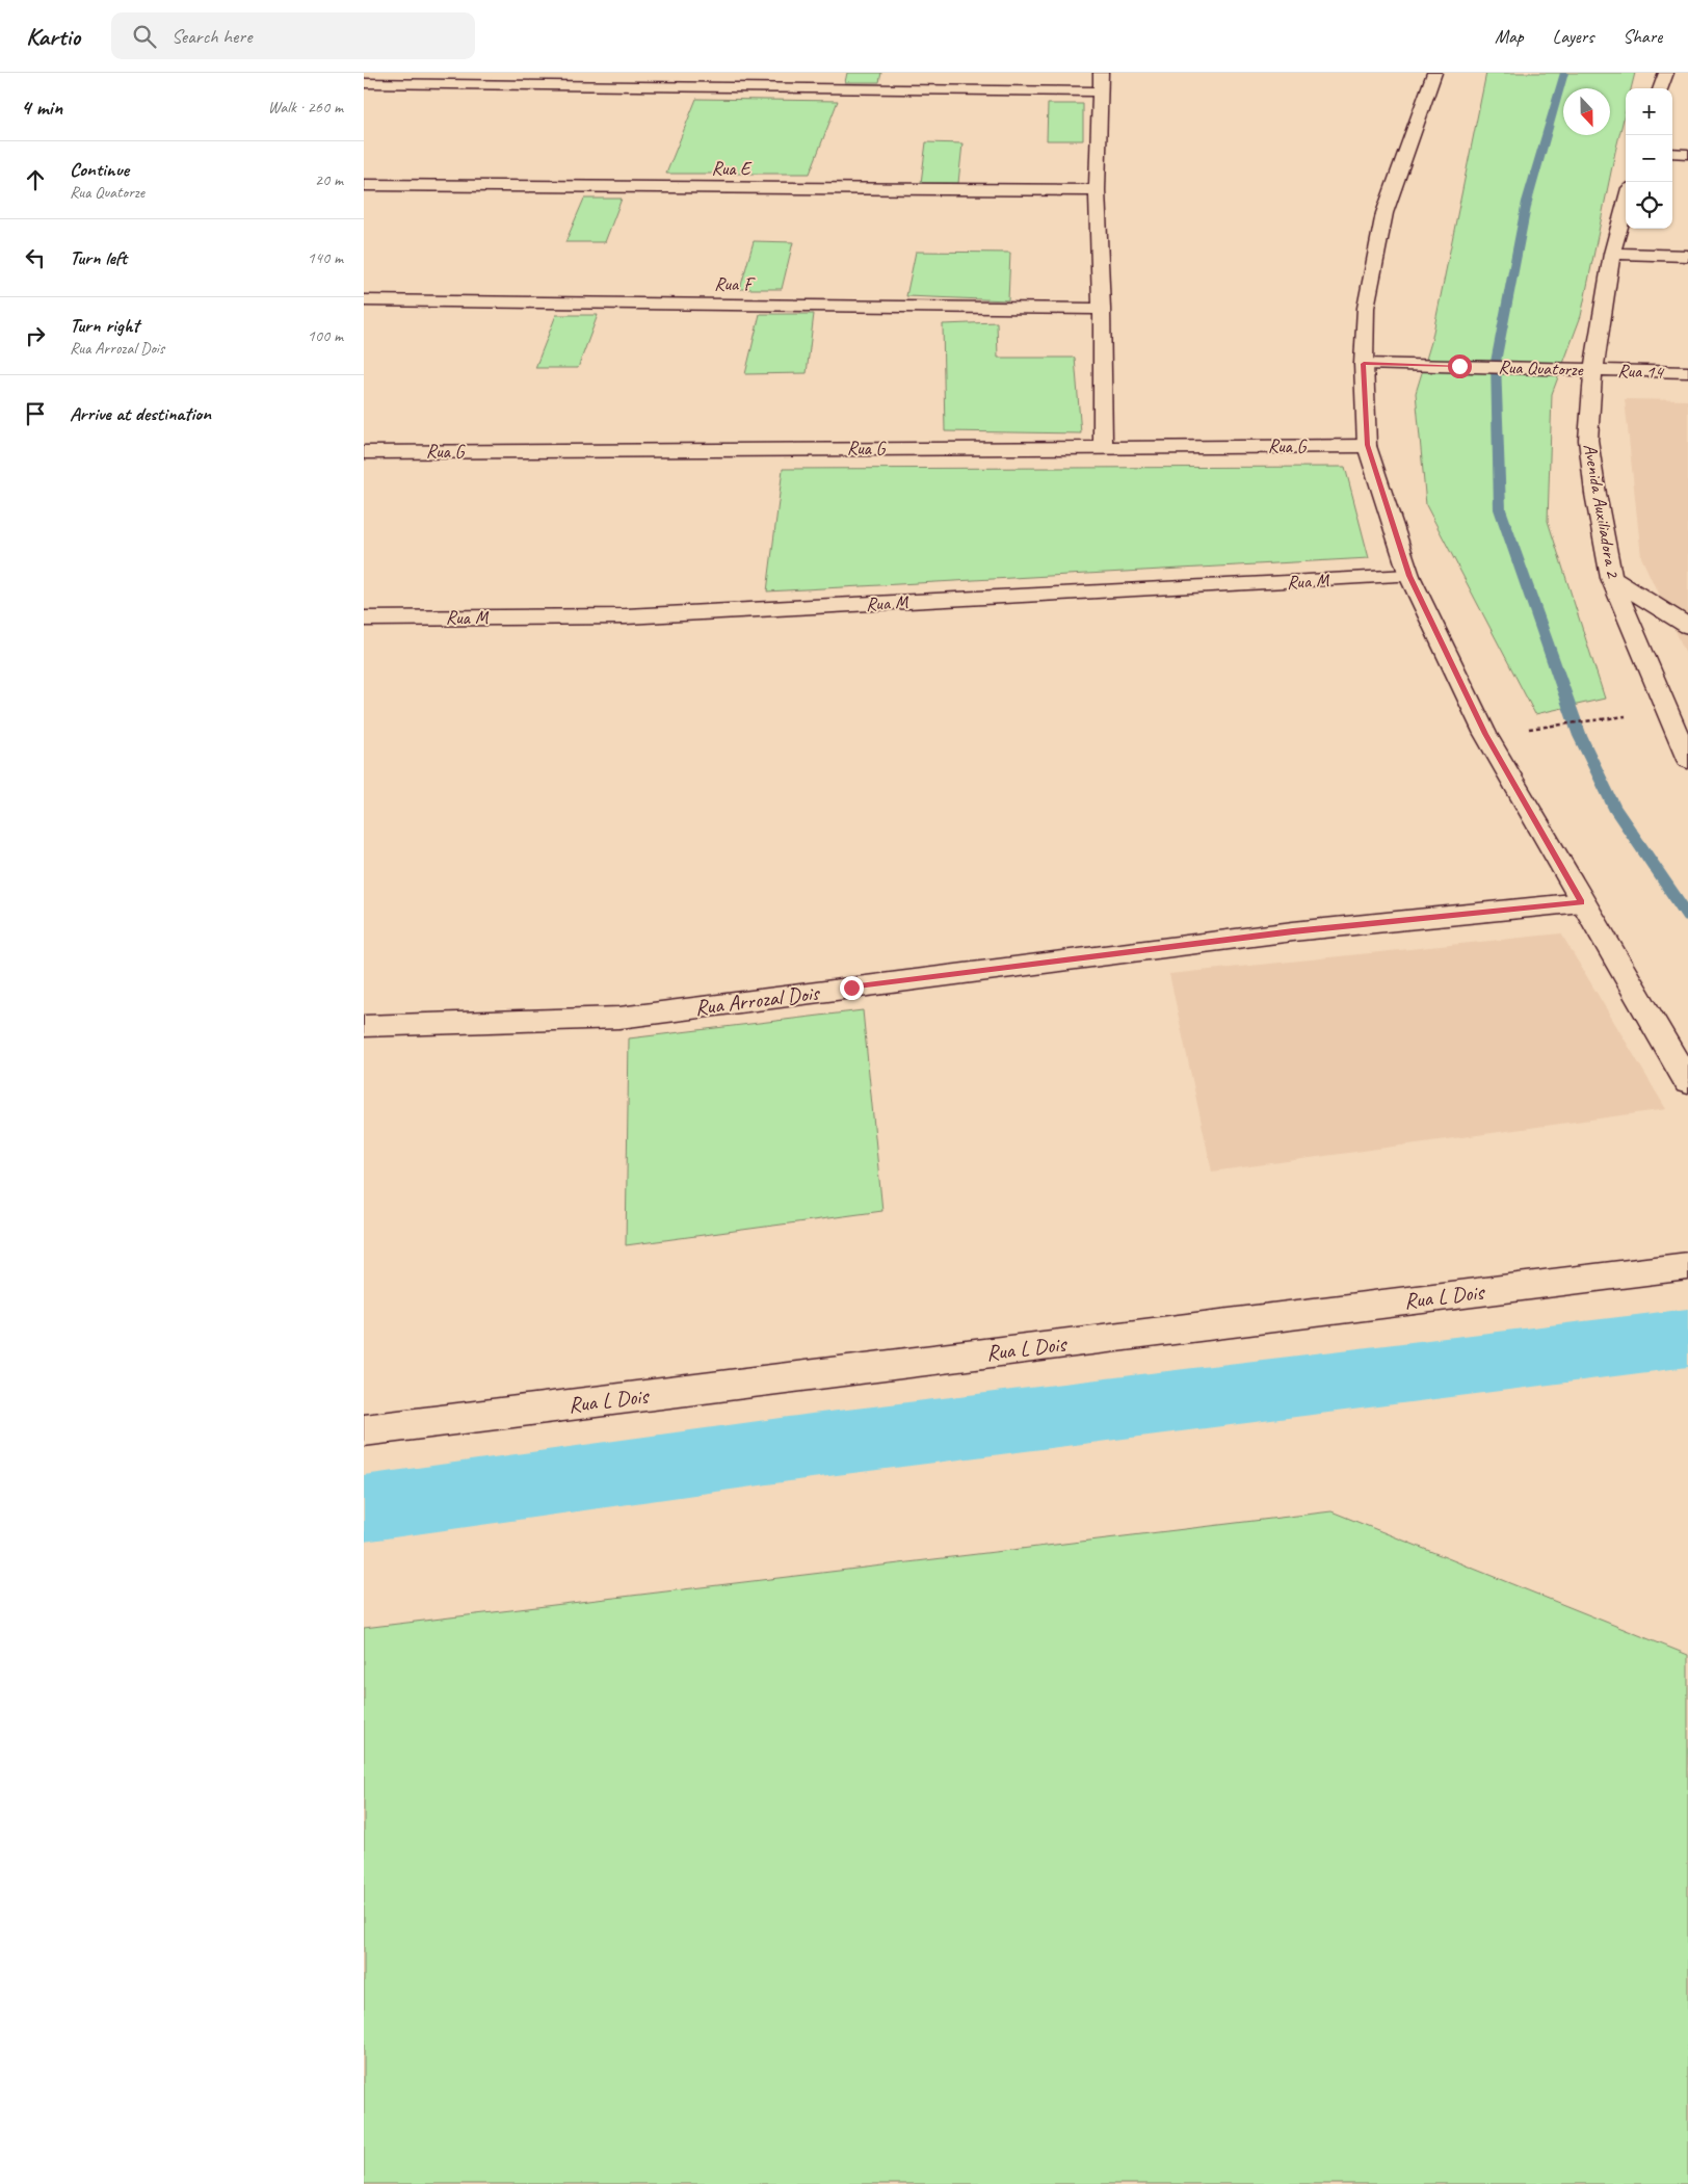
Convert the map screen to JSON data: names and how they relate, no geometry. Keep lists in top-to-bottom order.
{
  "streets": {
    "street": [
      "Rua E",
      "Rua F",
      "Rua Quatorze",
      "Rua 14",
      "Rua G",
      "Avenida Auxiliadora 2",
      "Rua M",
      "Rua Arrozal Dois",
      "Rua L Dois"
    ]
  },
  "crossings": [
    ["Rua Quatorze", "Rua 14"],
    ["Rua Quatorze", "Avenida Auxiliadora 2"],
    ["Rua 14", "Avenida Auxiliadora 2"]
  ],
  "north": "bottom",
  "page": {
    "header": "Kartio",
    "search": "Search here",
    "nav": ["Map", "Layers", "Share"],
    "heading": ["4 min", "Walk · 260 m"],
    "map_buttons": ["+", "−"],
    "list": [
      ["Continue", "Rua Quatorze", "20 m"],
      ["Turn left", "140 m"],
      ["Turn right", "Rua Arrozal Dois", "100 m"],
      "Arrive at destination"
    ]
  }
}
